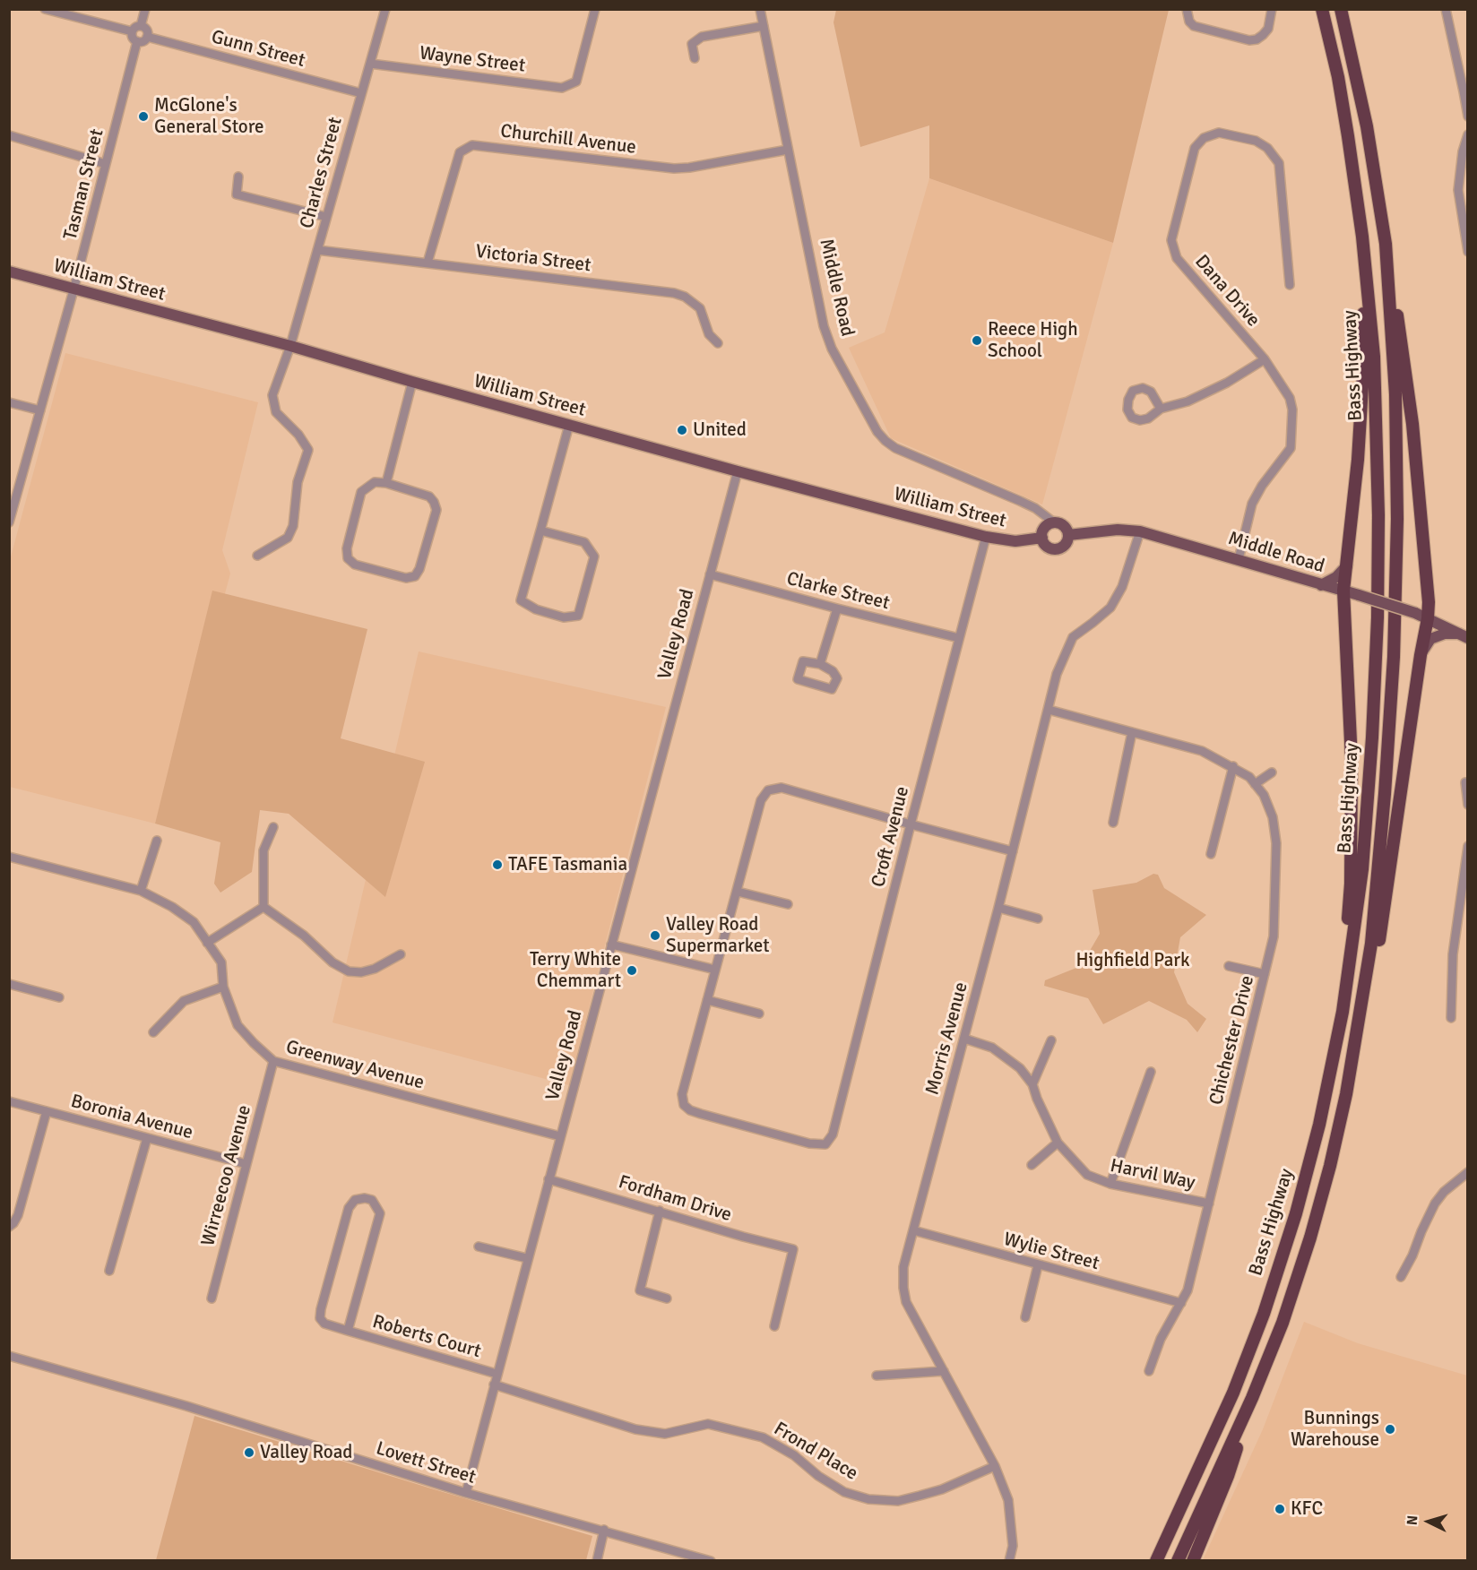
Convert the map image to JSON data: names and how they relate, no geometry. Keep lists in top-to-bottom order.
{
  "streets": {
    "highway": ["Bass Highway"],
    "main road": ["William Street", "Middle Road"],
    "street": [
      "Gunn Street",
      "Wayne Street",
      "Churchill Avenue",
      "Charles Street",
      "Tasman Street",
      "Victoria Street",
      "Dana Drive",
      "Clarke Street",
      "Valley Road",
      "Croft Avenue",
      "Morris Avenue",
      "Chichester Drive",
      "Greenway Avenue",
      "Boronia Avenue",
      "Harvil Way",
      "Wirreecoo Avenue",
      "Fordham Drive",
      "Wylie Street",
      "Roberts Court",
      "Frond Place",
      "Lovett Street"
    ]
  },
  "crossings": [
    ["Gunn Street", "Charles Street"],
    ["Gunn Street", "Tasman Street"],
    ["Wayne Street", "Charles Street"],
    ["Churchill Avenue", "Victoria Street"],
    ["Churchill Avenue", "Middle Road"],
    ["Charles Street", "Victoria Street"],
    ["Charles Street", "William Street"],
    ["Tasman Street", "William Street"],
    ["William Street", "Middle Road"],
    ["William Street", "Valley Road"],
    ["William Street", "Croft Avenue"],
    ["Middle Road", "Dana Drive"],
    ["Middle Road", "Morris Avenue"],
    ["Clarke Street", "Valley Road"],
    ["Clarke Street", "Croft Avenue"],
    ["Valley Road", "Greenway Avenue"],
    ["Valley Road", "Fordham Drive"],
    ["Valley Road", "Roberts Court"],
    ["Valley Road", "Frond Place"],
    ["Valley Road", "Lovett Street"],
    ["Morris Avenue", "Chichester Drive"],
    ["Morris Avenue", "Harvil Way"],
    ["Morris Avenue", "Wylie Street"],
    ["Morris Avenue", "Frond Place"],
    ["Chichester Drive", "Harvil Way"],
    ["Chichester Drive", "Wylie Street"],
    ["Greenway Avenue", "Wirreecoo Avenue"],
    ["Boronia Avenue", "Wirreecoo Avenue"]
  ],
  "parks": ["Highfield Park"],
  "places": [
    "McGlone's General Store",
    "Reece High School",
    "United",
    "TAFE Tasmania",
    "Valley Road Supermarket",
    "Terry White Chemmart",
    "Bunnings Warehouse",
    "Valley Road",
    "KFC"
  ],
  "north": "left"
}
